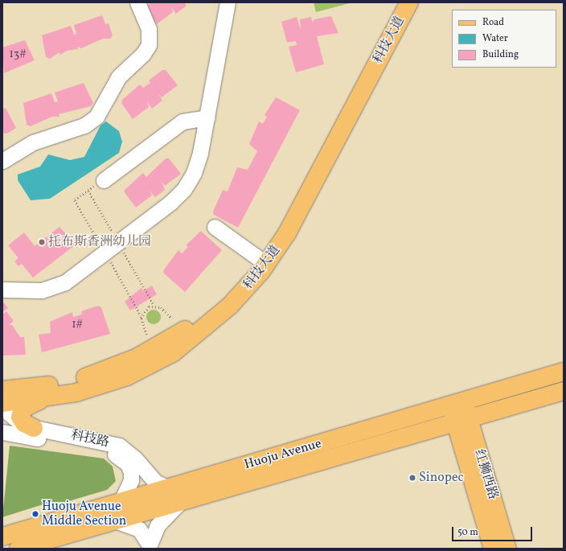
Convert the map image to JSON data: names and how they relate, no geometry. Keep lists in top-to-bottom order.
{
  "streets": {
    "main road": ["科技大道", "Huoju Avenue", "红狮西路"],
    "street": ["科技路"]
  },
  "crossings": [
    ["科技路", "Huoju Avenue"],
    ["Huoju Avenue", "红狮西路"]
  ],
  "places": ["托布斯香洲幼儿园", "Sinopec", "Huoju Avenue Middle Section"],
  "house_numbers": ["13#", "1#"],
  "legend": ["Road", "Water", "Building"],
  "scale_bar": "50 m"
}
